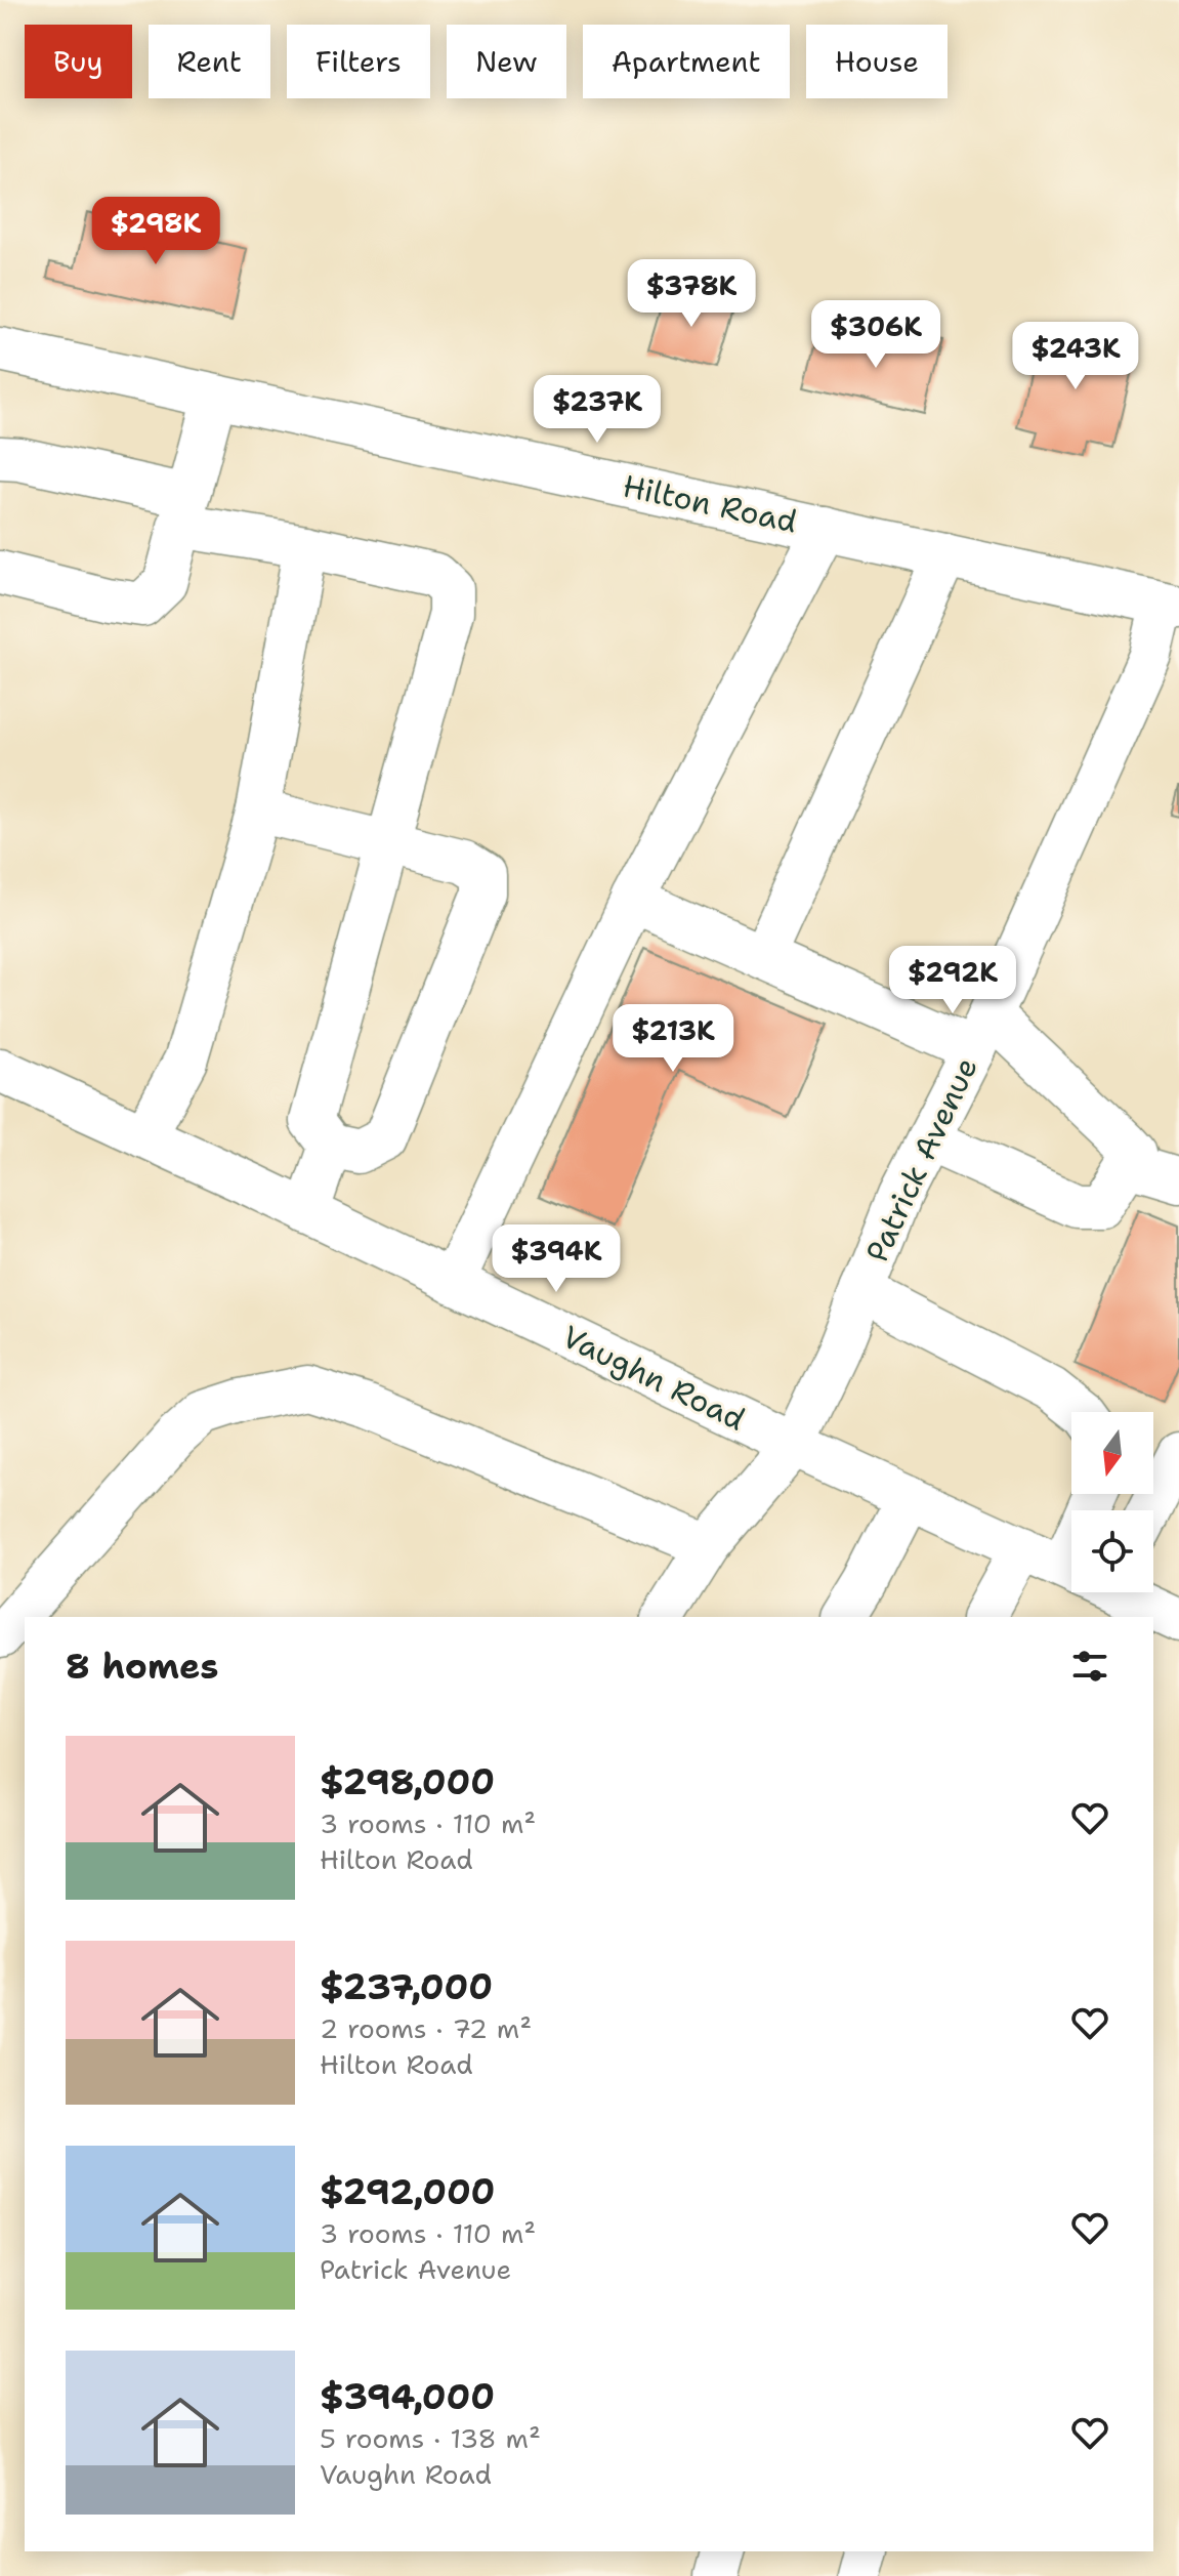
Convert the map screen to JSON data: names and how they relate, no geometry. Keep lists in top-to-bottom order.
{
  "streets": {
    "street": ["Hilton Road", "Patrick Avenue", "Vaughn Road"]
  },
  "crossings": [
    ["Hilton Road", "Patrick Avenue"],
    ["Patrick Avenue", "Vaughn Road"]
  ],
  "north": "bottom",
  "page": {
    "chip": [
      "Buy",
      "Rent",
      "Filters",
      "New",
      "Apartment",
      "House"
    ],
    "price": [
      "$298K",
      "$378K",
      "$306K",
      "$243K",
      "$237K",
      "$292K",
      "$213K",
      "$394K"
    ],
    "heading": "8 homes",
    "list": [
      {
        "name": "$298,000",
        "note": "3 rooms · 110 m² · Hilton Road"
      },
      {
        "name": "$237,000",
        "note": "2 rooms · 72 m² · Hilton Road"
      },
      {
        "name": "$292,000",
        "note": "3 rooms · 110 m² · Patrick Avenue"
      },
      {
        "name": "$394,000",
        "note": "5 rooms · 138 m² · Vaughn Road"
      }
    ]
  }
}
